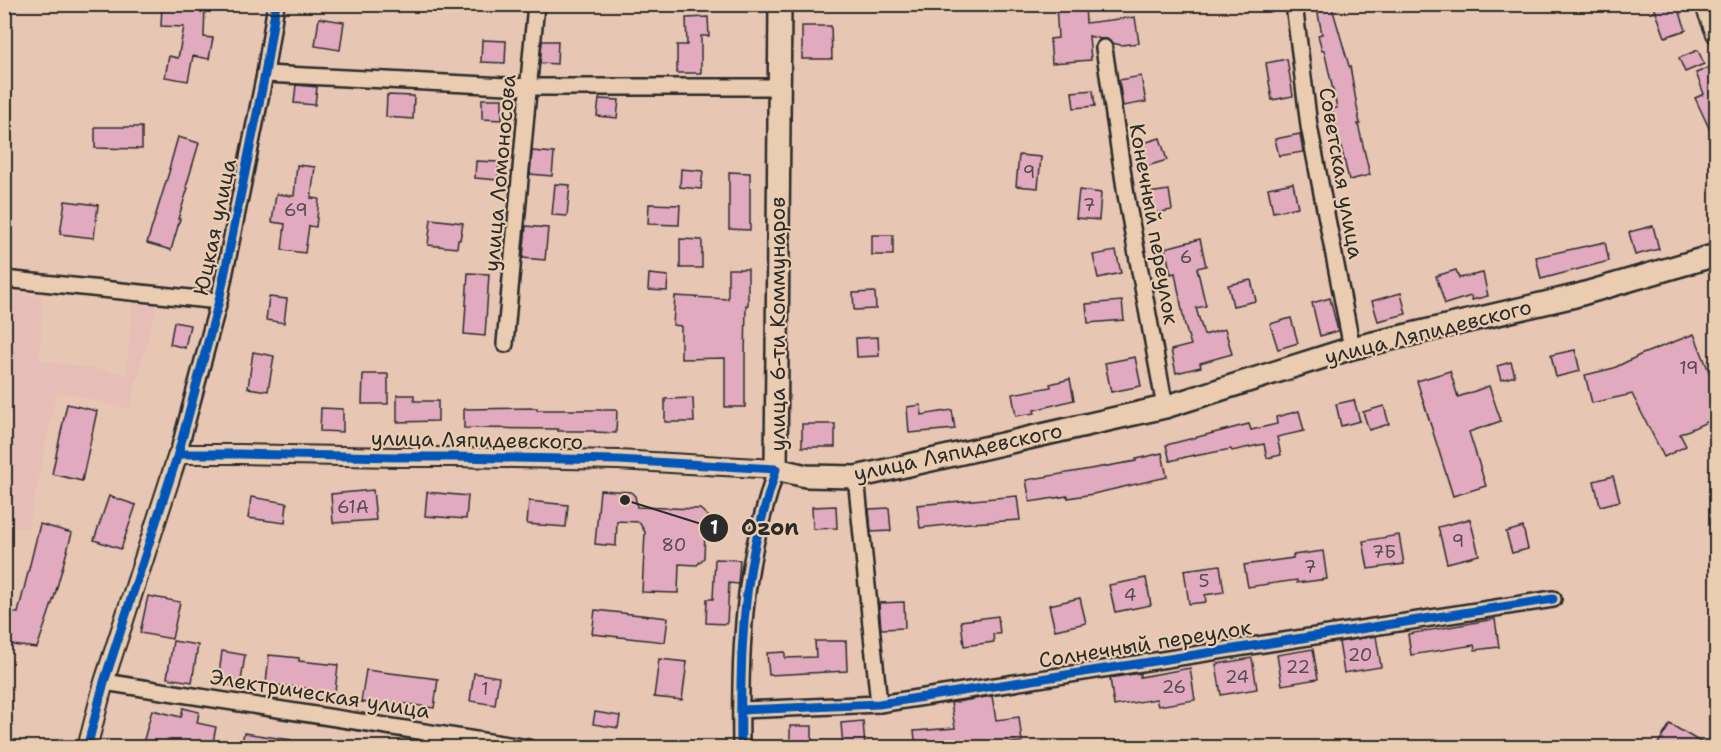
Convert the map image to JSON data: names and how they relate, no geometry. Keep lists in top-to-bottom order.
{
  "streets": {
    "main road": ["улица 6-ти Коммунаров", "улица Ляпидевского"],
    "street": [
      "улица Ломоносова",
      "Советская улица",
      "Конечный переулок",
      "Юцкая улица",
      "Солнечный переулок",
      "Электрическая улица"
    ]
  },
  "crossings": [
    ["Советская улица", "улица Ляпидевского"],
    ["Конечный переулок", "улица Ляпидевского"],
    ["Юцкая улица", "улица Ляпидевского"],
    ["улица 6-ти Коммунаров", "улица Ляпидевского"],
    ["улица 6-ти Коммунаров", "Солнечный переулок"]
  ],
  "places": ["Ozon"],
  "house_numbers": [
    "9",
    "7",
    "69",
    "6",
    "19",
    "61А",
    "9",
    "80",
    "7Б",
    "7",
    "5",
    "4",
    "20",
    "22",
    "24",
    "26",
    "1"
  ]
}
